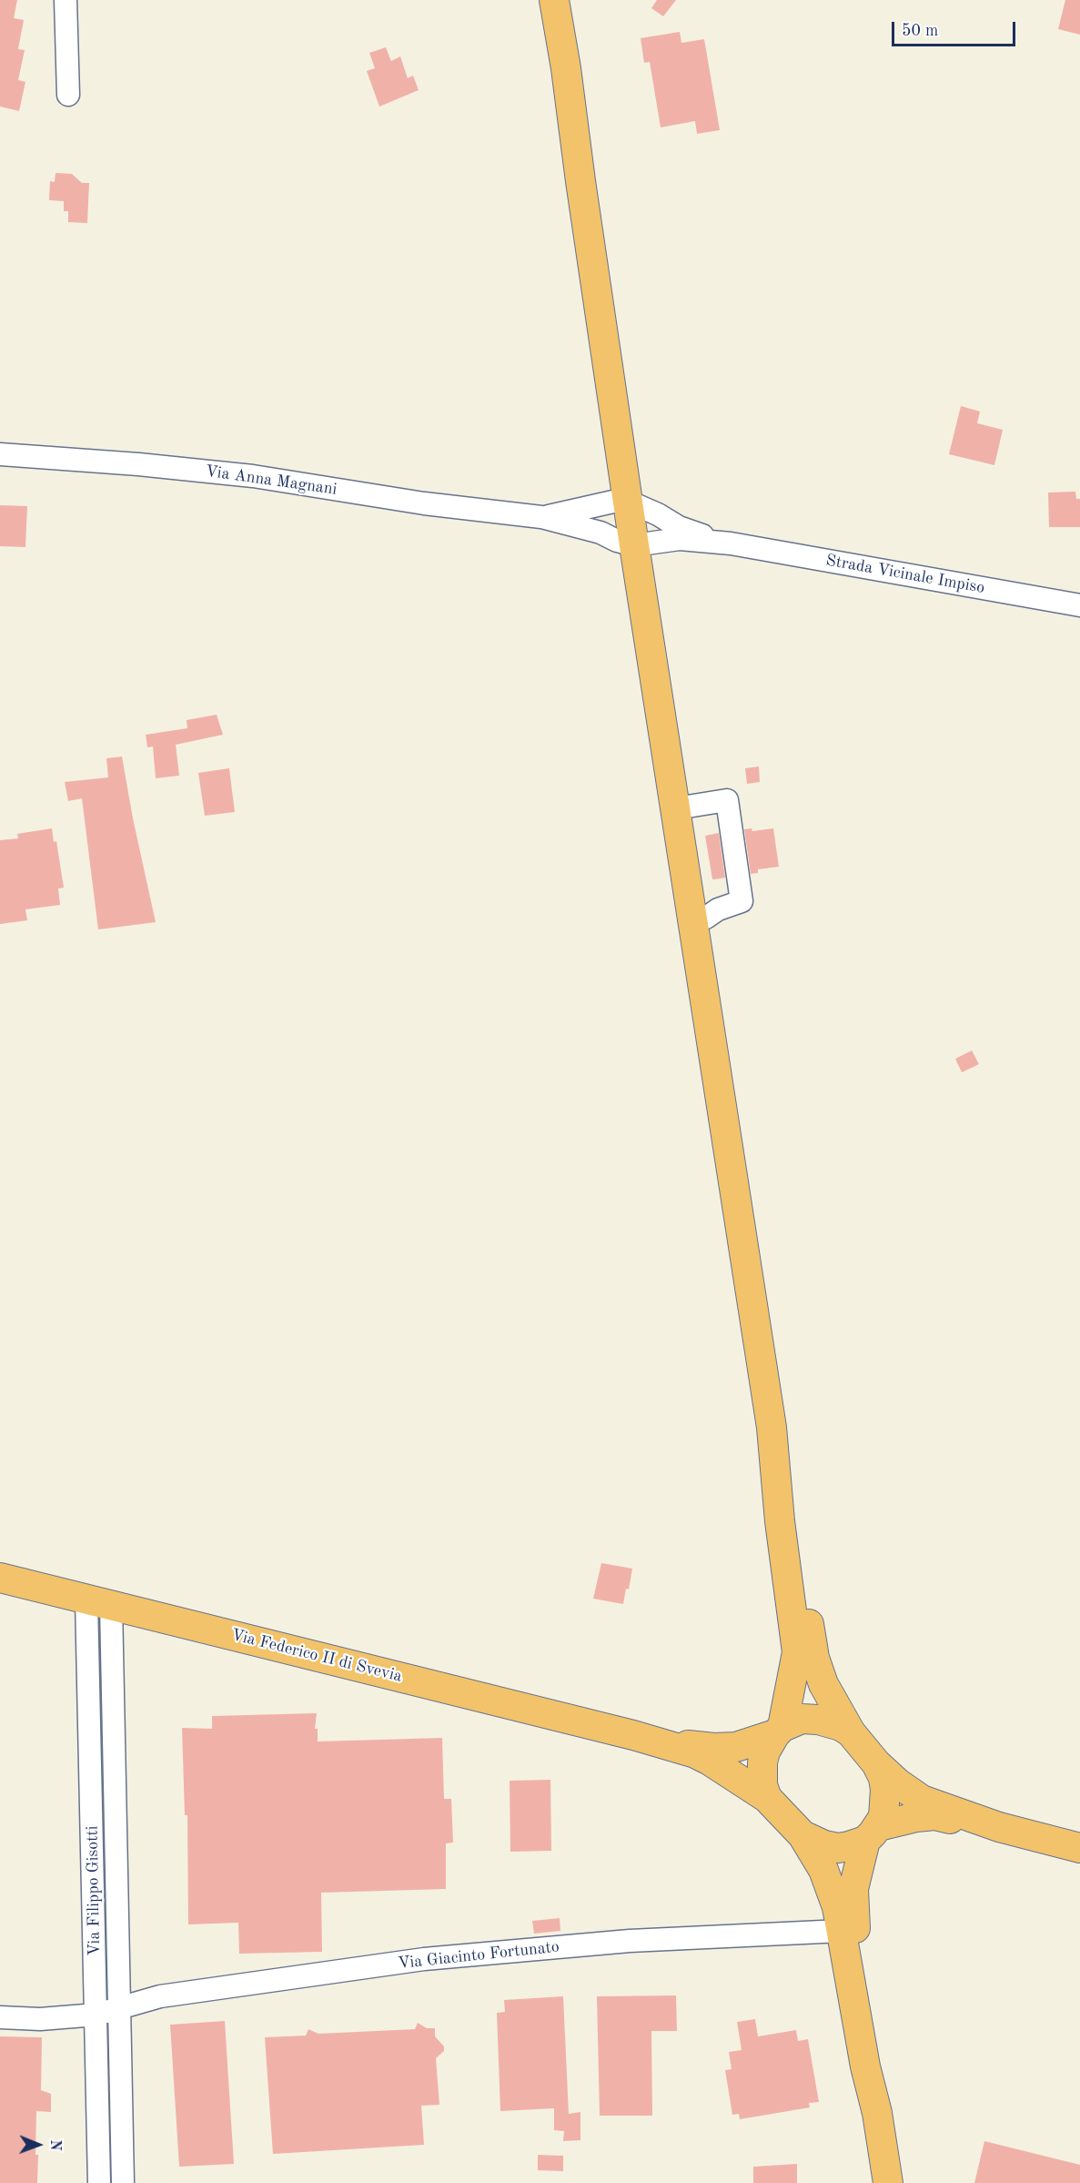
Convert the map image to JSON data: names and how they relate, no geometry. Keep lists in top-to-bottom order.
{
  "streets": {
    "main road": ["Via Federico II di Svevia"],
    "street": [
      "Via Anna Magnani",
      "Strada Vicinale Impiso",
      "Via Filippo Gisotti",
      "Via Giacinto Fortunato"
    ]
  },
  "crossings": [
    ["Via Federico II di Svevia", "Via Filippo Gisotti"],
    ["Via Filippo Gisotti", "Via Giacinto Fortunato"]
  ],
  "scale_bar": "50 m",
  "north": "right"
}
